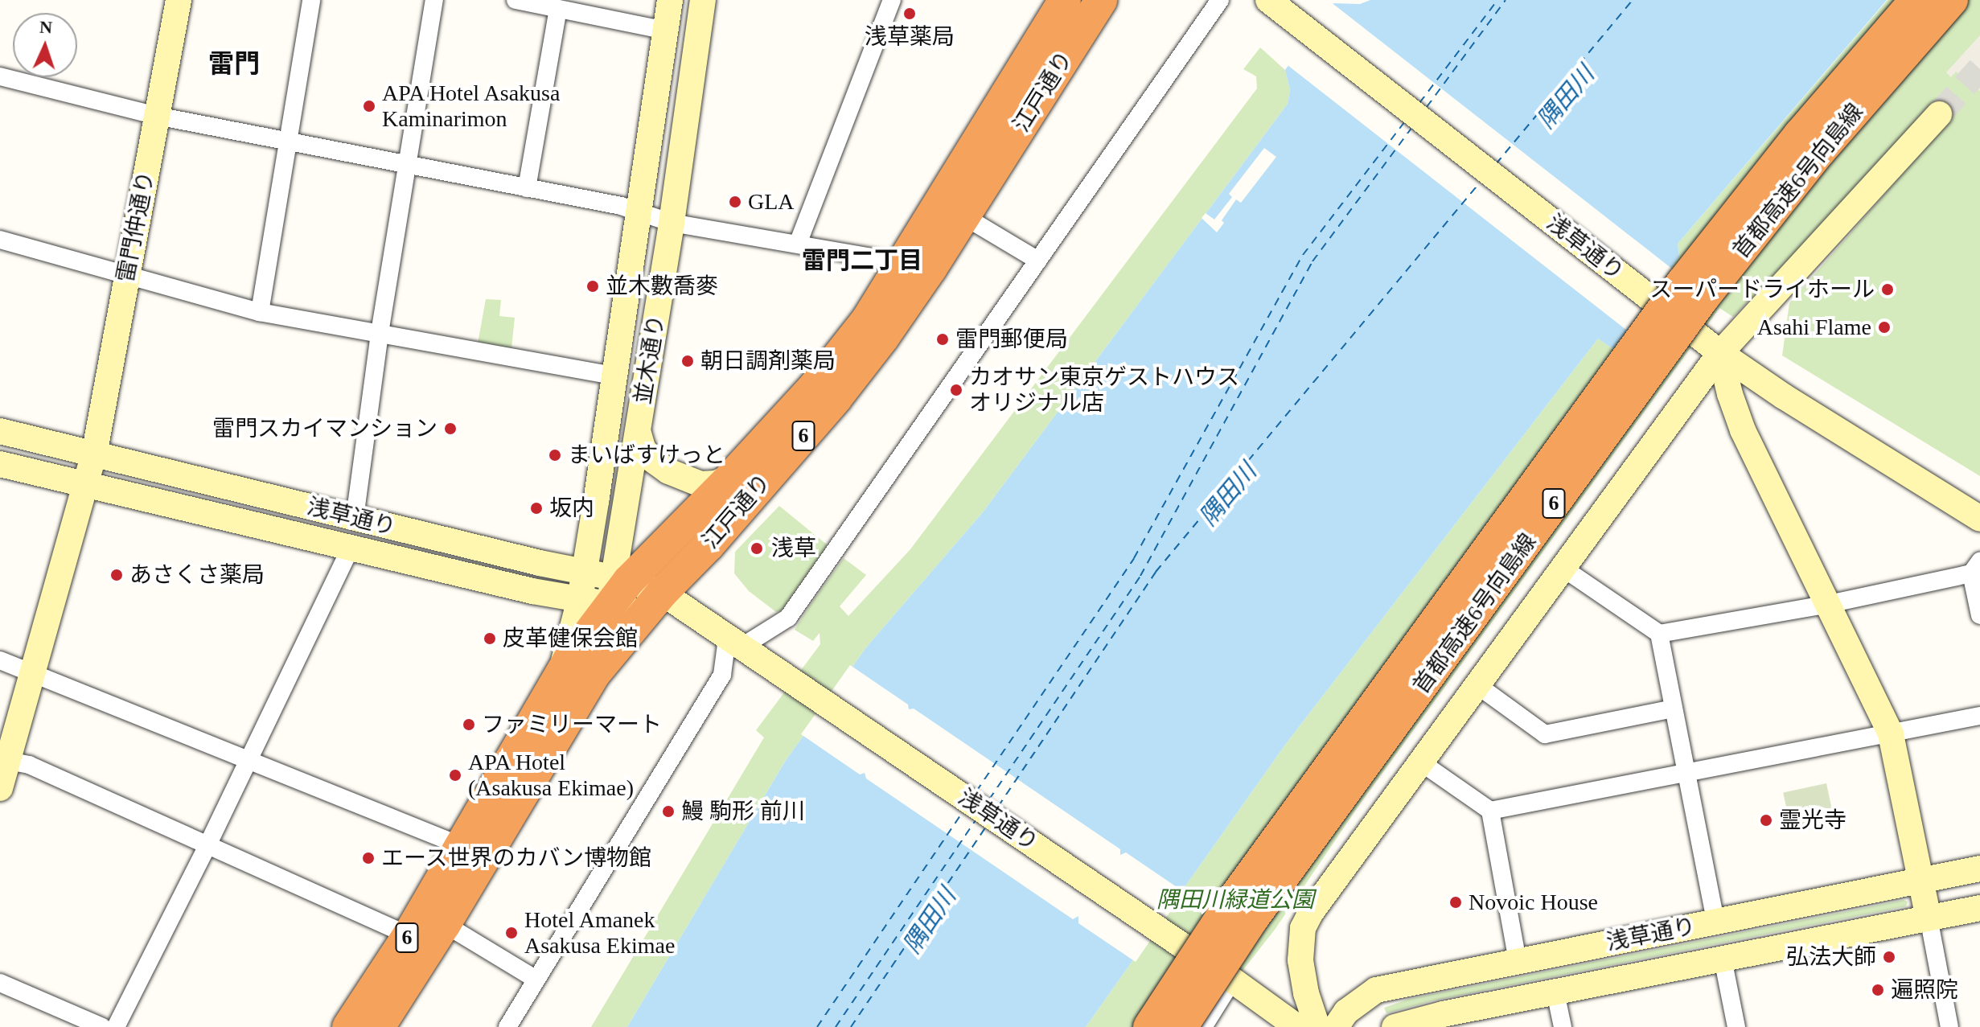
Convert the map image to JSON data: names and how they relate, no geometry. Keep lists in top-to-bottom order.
{
  "streets": {
    "highway": ["江戸通り", "首都高速6号向島線", "6"],
    "main road": ["雷門仲通り", "浅草通り", "並木通り"]
  },
  "crossings": [
    ["江戸通り", "浅草通り"],
    ["江戸通り", "並木通り"],
    ["雷門仲通り", "浅草通り"],
    ["浅草通り", "並木通り"]
  ],
  "districts": ["雷門", "雷門二丁目"],
  "water": ["隅田川"],
  "parks": ["隅田川緑道公園"],
  "places": [
    "浅草薬局",
    "APA Hotel Asakusa Kaminarimon",
    "GLA",
    "並木數喬麥",
    "スーパードライホール",
    "Asahi Flame",
    "雷門郵便局",
    "朝日調剤薬局",
    "カオサン東京ゲストハウス オリジナル店",
    "雷門スカイマンション",
    "まいばすけっと",
    "坂内",
    "浅草",
    "あさくさ薬局",
    "皮革健保会館",
    "ファミリーマート",
    "APA Hotel (Asakusa Ekimae)",
    "鰻 駒形 前川",
    "霊光寺",
    "エース世界のカバン博物館",
    "Novoic House",
    "Hotel Amanek Asakusa Ekimae",
    "弘法大師",
    "遍照院"
  ],
  "north": "top"
}
